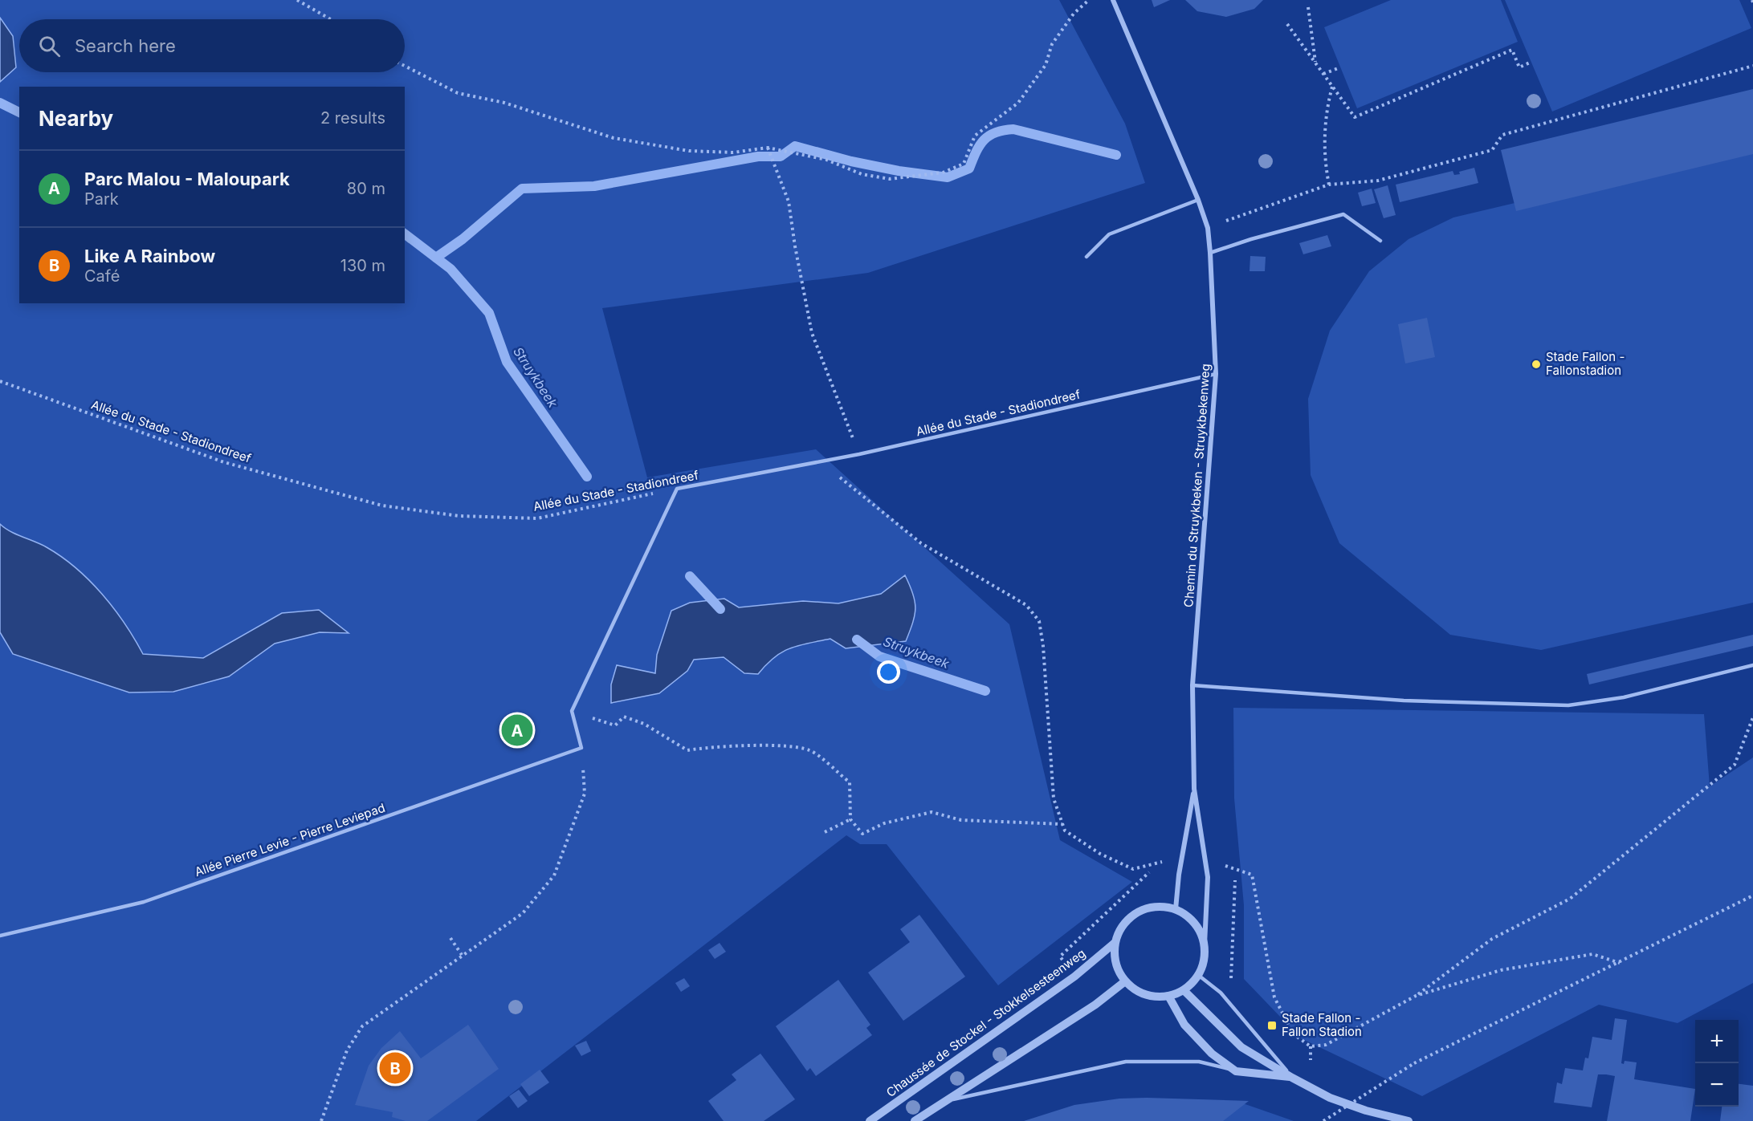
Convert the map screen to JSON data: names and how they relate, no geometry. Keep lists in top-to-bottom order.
{
  "streets": {
    "street": ["Chemin du Struykbeken - Struykbekenweg", "Chaussée de Stockel - Stokkelsesteenweg"],
    "lane": ["Allée du Stade - Stadiondreef", "Allée Pierre Levie - Pierre Leviepad"]
  },
  "crossings": [
    ["Allée du Stade - Stadiondreef", "Chemin du Struykbeken - Struykbekenweg"],
    ["Chemin du Struykbeken - Struykbekenweg", "Chaussée de Stockel - Stokkelsesteenweg"]
  ],
  "water": ["Struykbeek"],
  "places": {
    "other": ["Stade Fallon - Fallonstadion"],
    "transit": ["Stade Fallon - Fallon Stadion"]
  },
  "page": {
    "search": "Search here",
    "heading": ["Nearby", "2 results"],
    "list": [
      {
        "mark": "A",
        "name": "Parc Malou - Maloupark",
        "note": "Park",
        "value": "80 m"
      },
      {
        "mark": "B",
        "name": "Like A Rainbow",
        "note": "Café",
        "value": "130 m"
      }
    ],
    "pins": ["A", "B"],
    "map_buttons": ["+", "−"]
  }
}
